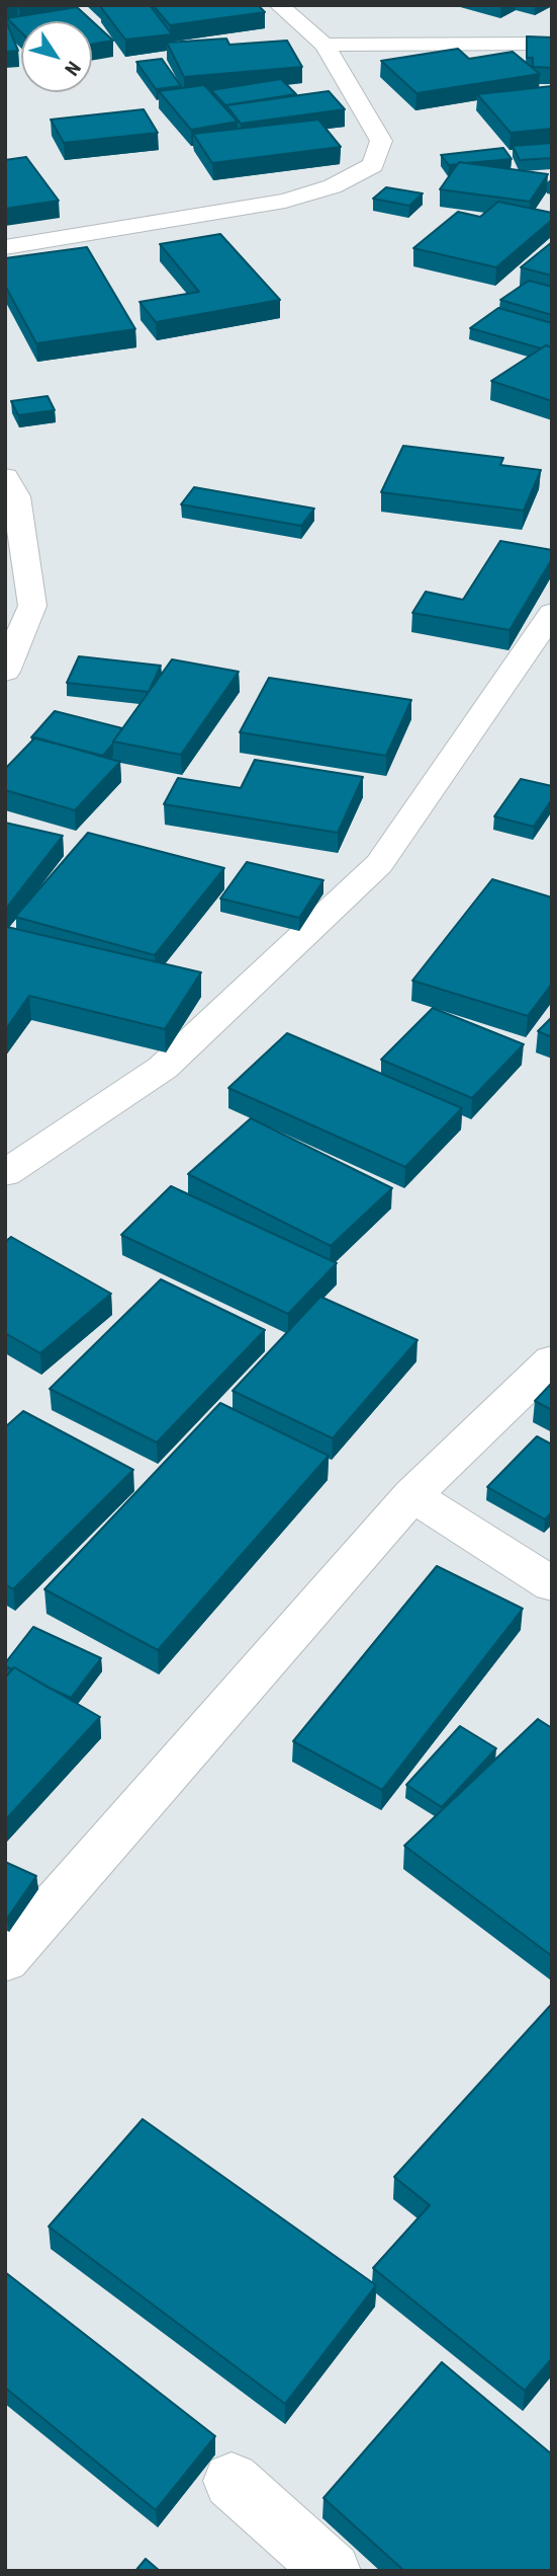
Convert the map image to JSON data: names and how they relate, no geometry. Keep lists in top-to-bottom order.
{
  "north": "bottom right"
}
